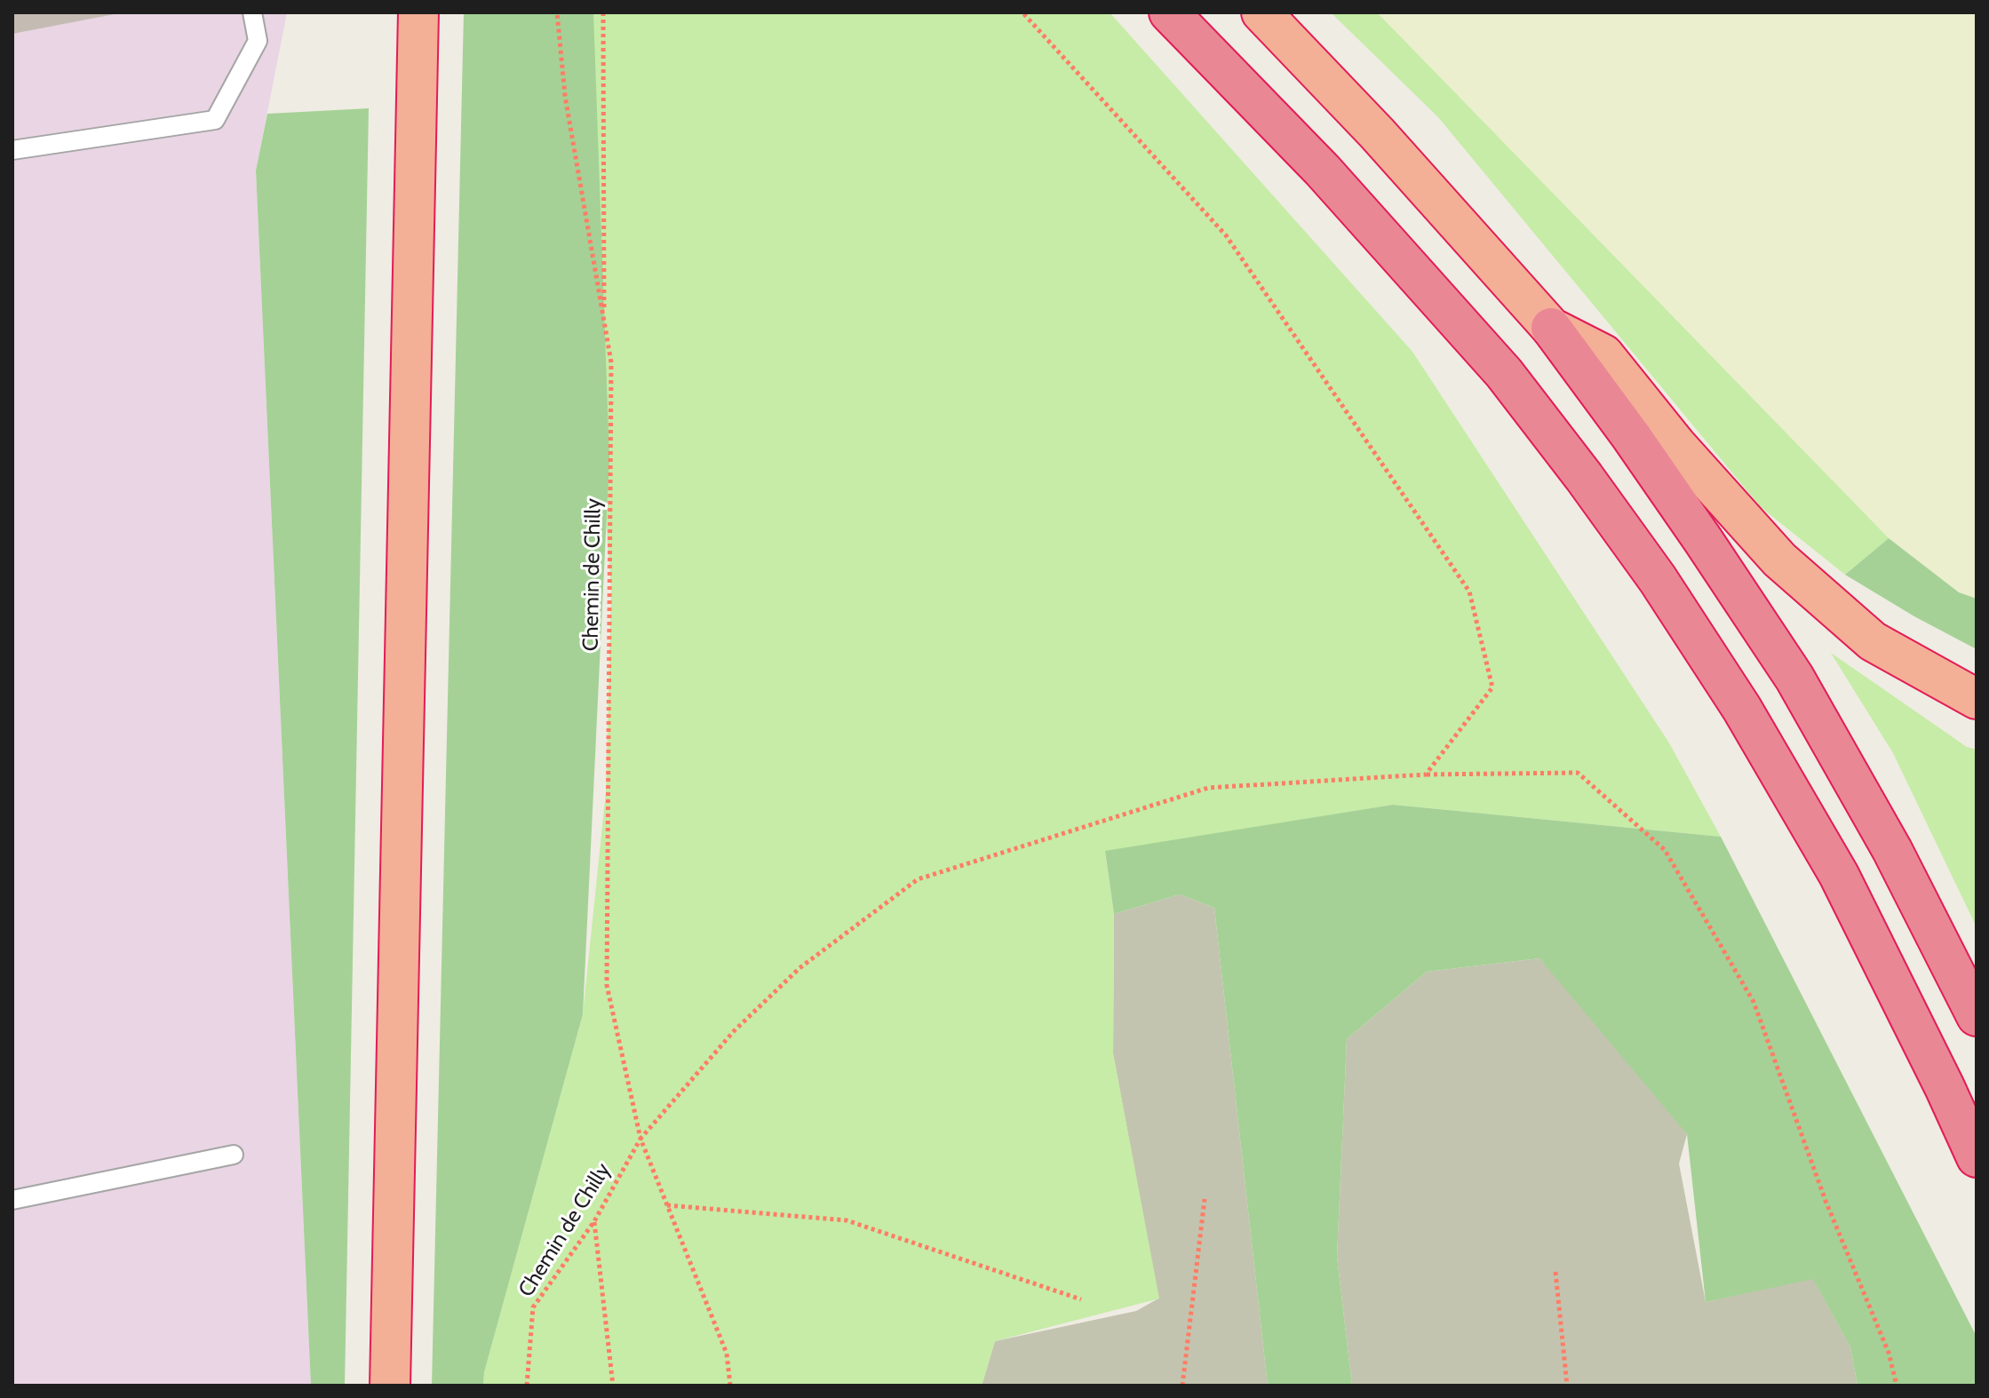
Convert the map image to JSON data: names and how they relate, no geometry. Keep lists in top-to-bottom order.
{
  "streets": {
    "path": ["Chemin de Chilly"]
  }
}
